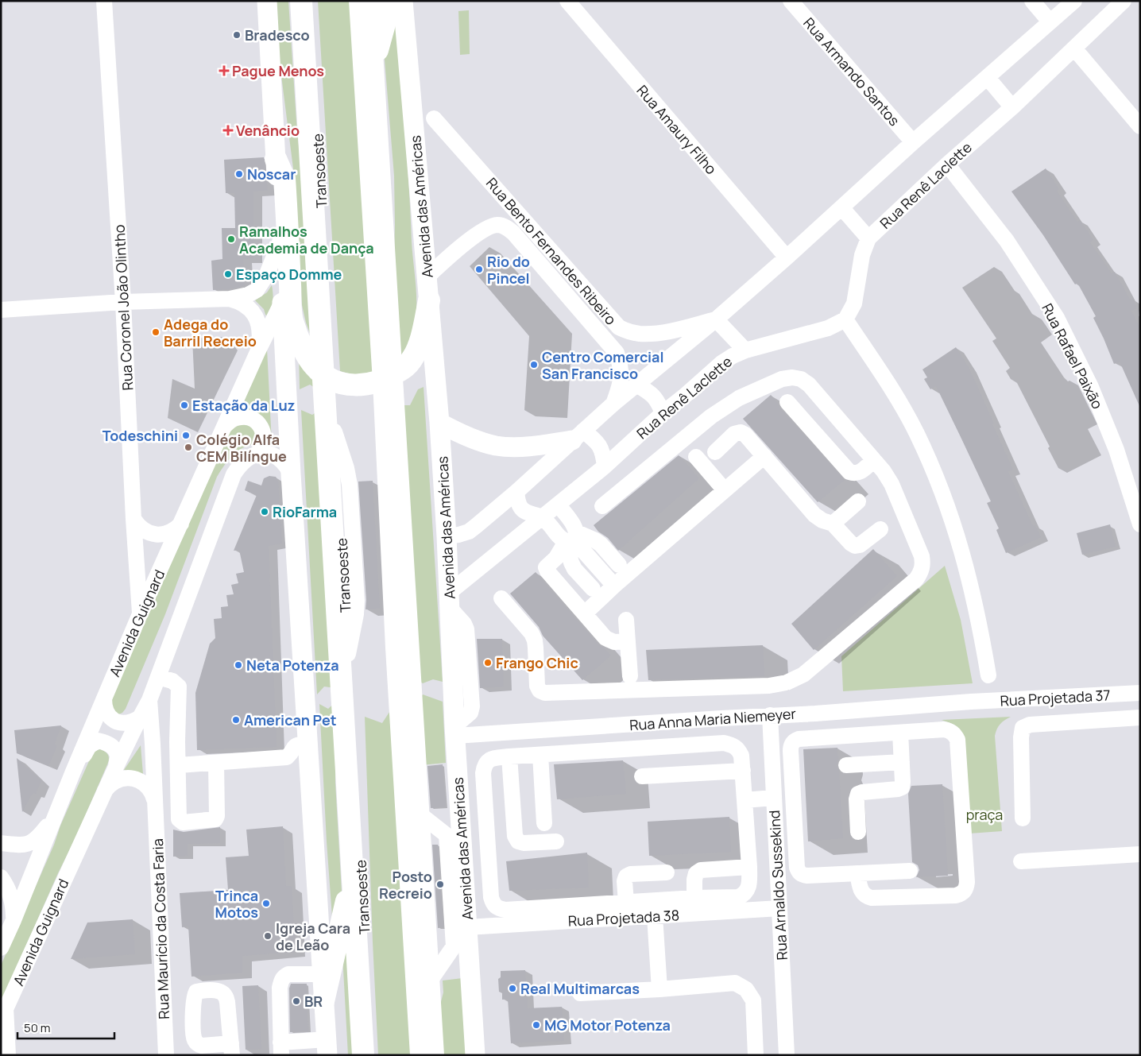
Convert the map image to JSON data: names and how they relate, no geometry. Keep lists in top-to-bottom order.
{
  "streets": {
    "main road": ["Avenida das Américas"],
    "street": [
      "Rua Armando Santos",
      "Rua Amaury Filho",
      "Transoeste",
      "Rua Renê Laclette",
      "Rua Bento Fernandes Ribeiro",
      "Rua Coronel João Olintho",
      "Rua Rafael Paixão",
      "Avenida Guignard",
      "Rua Projetada 37",
      "Rua Anna Maria Niemeyer",
      "Rua Arnaldo Sussekind",
      "Rua Projetada 38",
      "Rua Maurício da Costa Faria"
    ]
  },
  "crossings": [
    ["Rua Renê Laclette", "Avenida das Américas"],
    ["Rua Renê Laclette", "Rua Rafael Paixão"],
    ["Avenida das Américas", "Rua Bento Fernandes Ribeiro"],
    ["Avenida das Américas", "Rua Anna Maria Niemeyer"],
    ["Avenida das Américas", "Rua Projetada 38"],
    ["Rua Coronel João Olintho", "Avenida Guignard"],
    ["Avenida Guignard", "Rua Maurício da Costa Faria"],
    ["Rua Projetada 37", "Rua Anna Maria Niemeyer"],
    ["Rua Anna Maria Niemeyer", "Rua Arnaldo Sussekind"],
    ["Rua Arnaldo Sussekind", "Rua Projetada 38"]
  ],
  "parks": ["praça"],
  "places": {
    "other": [
      "Bradesco",
      "Noscar",
      "Ramalhos Academia de Dança",
      "Rio do Pincel",
      "Espaço Domme",
      "Adega do Barril Recreio",
      "Centro Comercial San Francisco",
      "Estação da Luz",
      "Todeschini",
      "Colégio Alfa CEM Bilíngue",
      "RioFarma",
      "Frango Chic",
      "Neta Potenza",
      "American Pet",
      "Posto Recreio",
      "Trinca Motos",
      "Igreja Cara de Leão",
      "Real Multimarcas",
      "BR",
      "MG Motor Potenza"
    ],
    "health": ["Pague Menos", "Venâncio"]
  },
  "scale_bar": "50 m"
}
